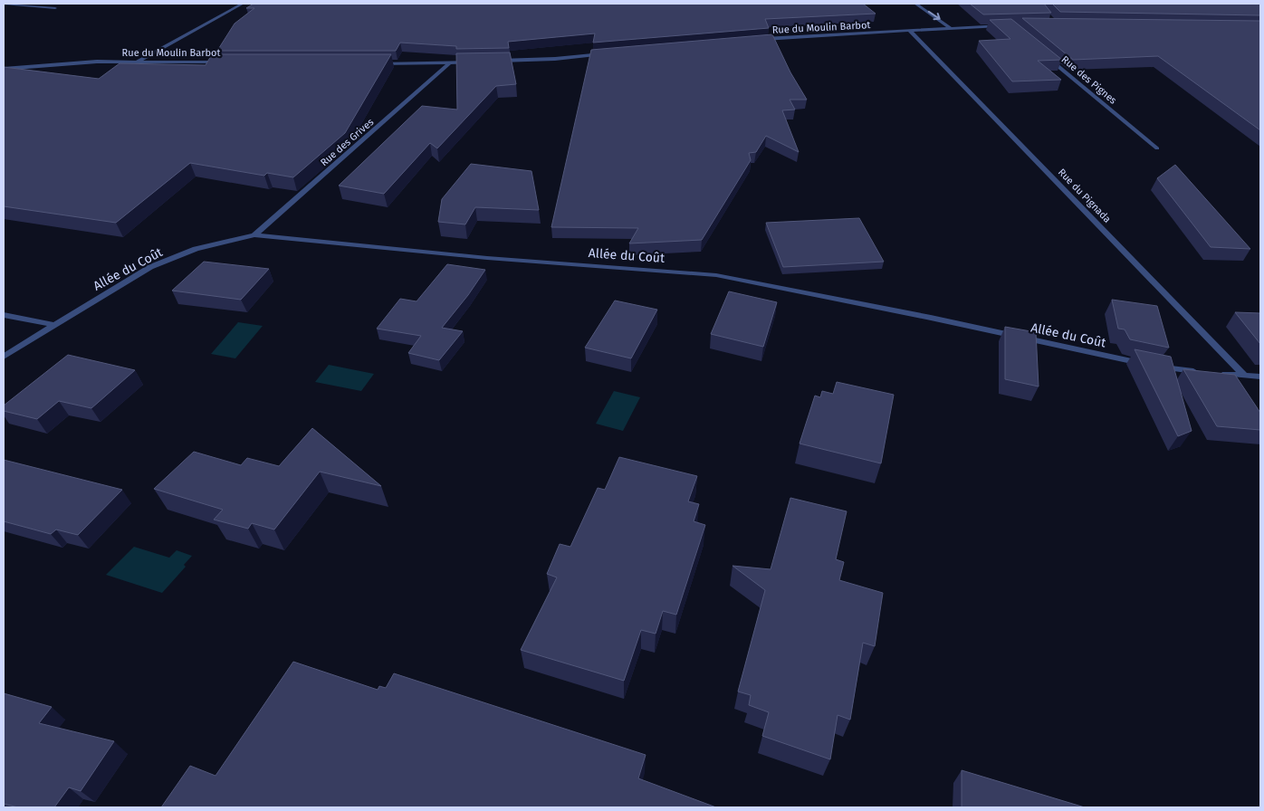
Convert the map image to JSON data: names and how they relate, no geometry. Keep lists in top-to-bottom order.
{
  "streets": {
    "street": [
      "Rue du Moulin Barbot",
      "Rue des Pignes",
      "Rue des Grives",
      "Rue du Pignada",
      "Allée du Coût"
    ]
  },
  "crossings": [
    ["Rue du Moulin Barbot", "Rue du Pignada"],
    ["Rue des Grives", "Allée du Coût"]
  ]
}
